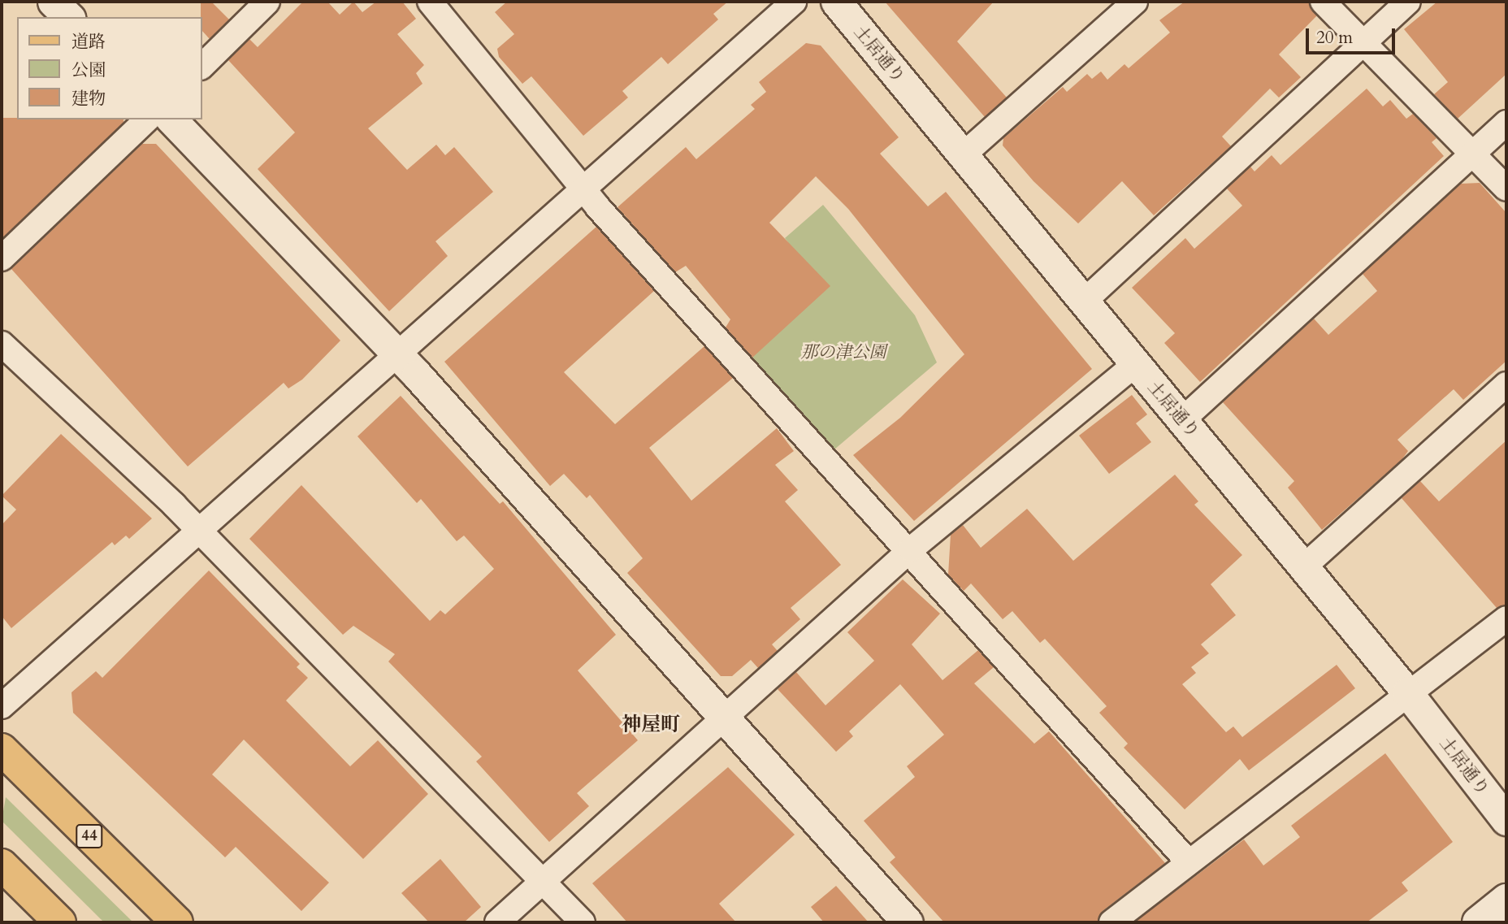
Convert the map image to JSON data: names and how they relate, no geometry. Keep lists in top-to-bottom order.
{
  "streets": {
    "main road": ["44"],
    "street": ["土居通り"]
  },
  "districts": ["神屋町"],
  "parks": ["那の津公園"],
  "legend": ["道路", "公園", "建物"],
  "scale_bar": "20 m"
}
